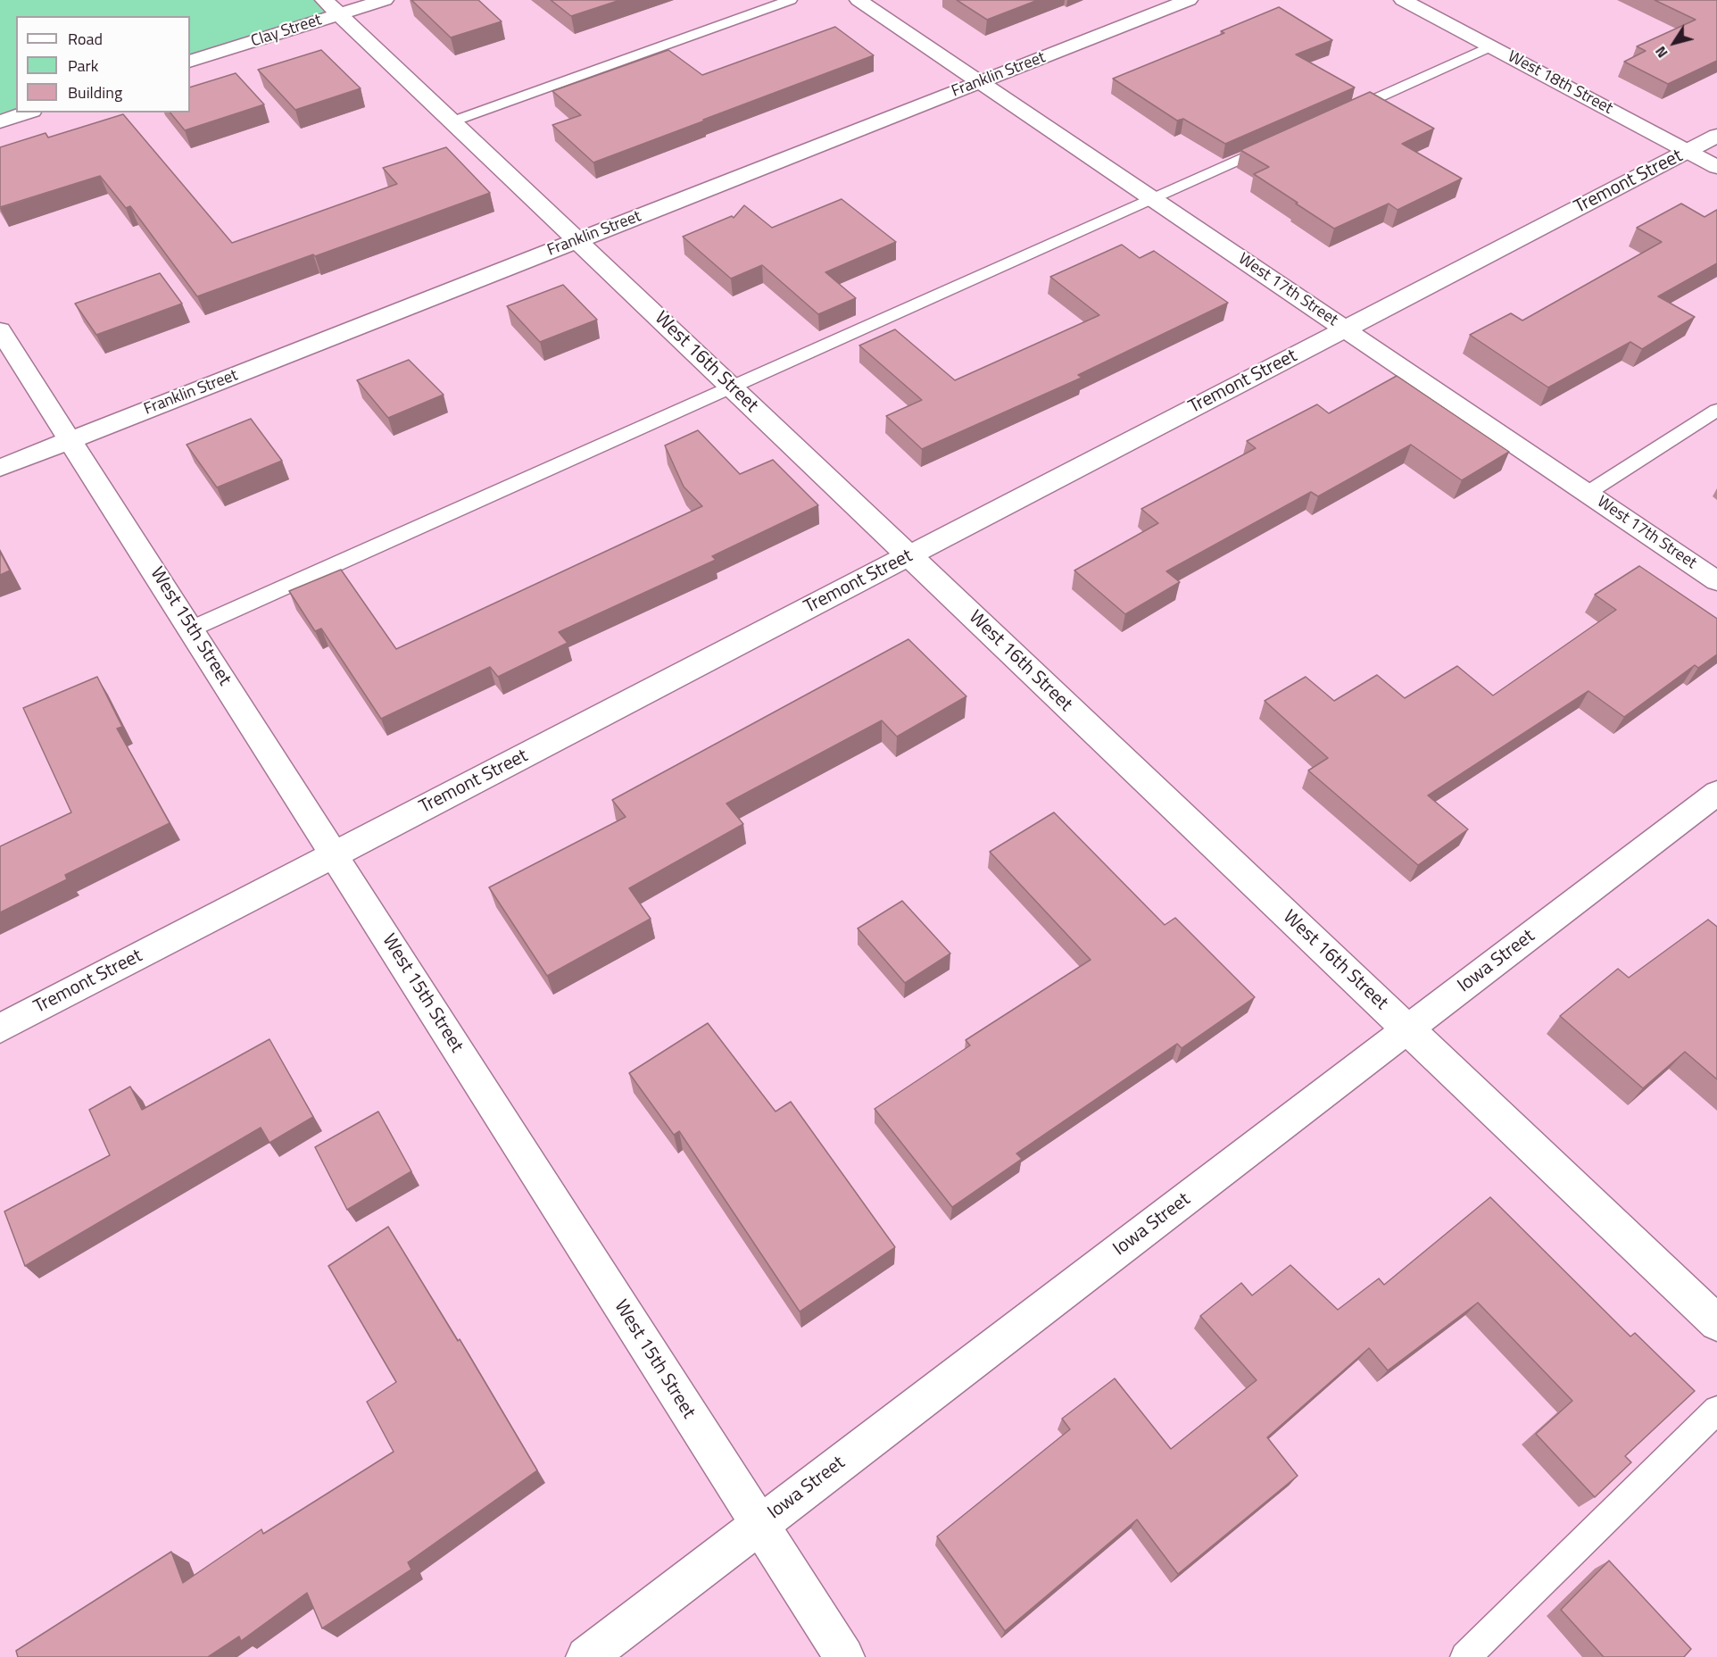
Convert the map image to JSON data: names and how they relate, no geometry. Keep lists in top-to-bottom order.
{
  "streets": {
    "street": [
      "Clay Street",
      "Franklin Street",
      "West 18th Street",
      "Tremont Street",
      "West 17th Street",
      "West 16th Street",
      "West 15th Street",
      "Iowa Street"
    ]
  },
  "crossings": [
    ["Clay Street", "West 16th Street"],
    ["Franklin Street", "West 17th Street"],
    ["Franklin Street", "West 16th Street"],
    ["Franklin Street", "West 15th Street"],
    ["West 18th Street", "Tremont Street"],
    ["Tremont Street", "West 17th Street"],
    ["Tremont Street", "West 16th Street"],
    ["Tremont Street", "West 15th Street"],
    ["West 16th Street", "Iowa Street"],
    ["West 15th Street", "Iowa Street"]
  ],
  "legend": ["Road", "Park", "Building"],
  "north": "bottom left"
}
